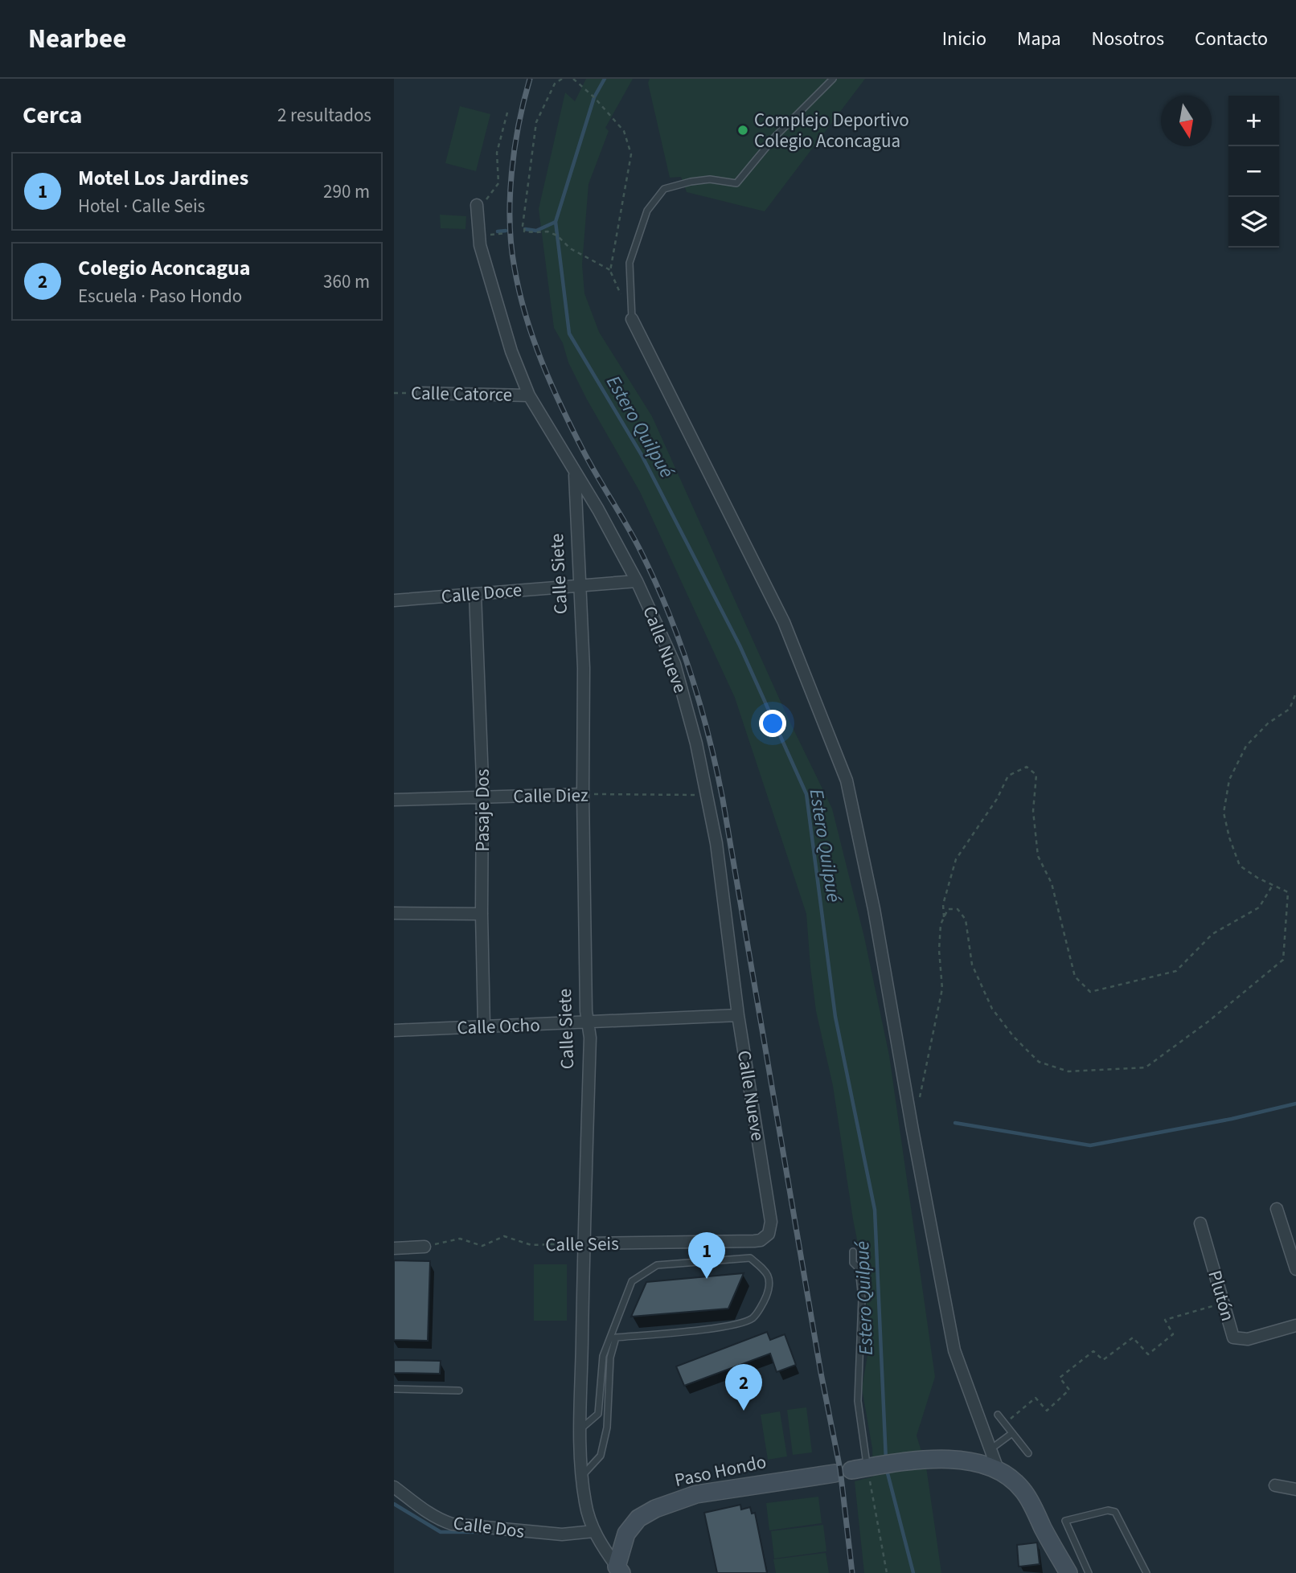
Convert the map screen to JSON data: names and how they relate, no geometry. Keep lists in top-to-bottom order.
{
  "streets": {
    "street": [
      "Calle Catorce",
      "Calle Siete",
      "Calle Doce",
      "Calle Nueve",
      "Calle Diez",
      "Pasaje Dos",
      "Calle Ocho",
      "Calle Seis",
      "Plutón",
      "Paso Hondo",
      "Calle Dos"
    ]
  },
  "crossings": [
    ["Calle Catorce", "Calle Nueve"],
    ["Calle Siete", "Calle Doce"],
    ["Calle Siete", "Calle Nueve"],
    ["Calle Siete", "Calle Diez"],
    ["Calle Siete", "Calle Ocho"],
    ["Calle Siete", "Calle Seis"],
    ["Calle Siete", "Paso Hondo"],
    ["Calle Siete", "Calle Dos"],
    ["Calle Doce", "Calle Nueve"],
    ["Calle Doce", "Pasaje Dos"],
    ["Calle Nueve", "Calle Diez"],
    ["Calle Nueve", "Calle Ocho"],
    ["Calle Nueve", "Calle Seis"],
    ["Calle Diez", "Pasaje Dos"],
    ["Pasaje Dos", "Calle Ocho"]
  ],
  "water": ["Estero Quilpué"],
  "places": ["Complejo Deportivo Colegio Aconcagua"],
  "north": "bottom",
  "page": {
    "header": "Nearbee",
    "nav": [
      "Inicio",
      "Mapa",
      "Nosotros",
      "Contacto"
    ],
    "heading": ["Cerca", "2 resultados"],
    "map_buttons": ["+", "−"],
    "list": [
      {
        "mark": "1",
        "name": "Motel Los Jardines",
        "note": "Hotel · Calle Seis",
        "value": "290 m"
      },
      {
        "mark": "2",
        "name": "Colegio Aconcagua",
        "note": "Escuela · Paso Hondo",
        "value": "360 m"
      }
    ],
    "pins": ["1", "2"]
  }
}
